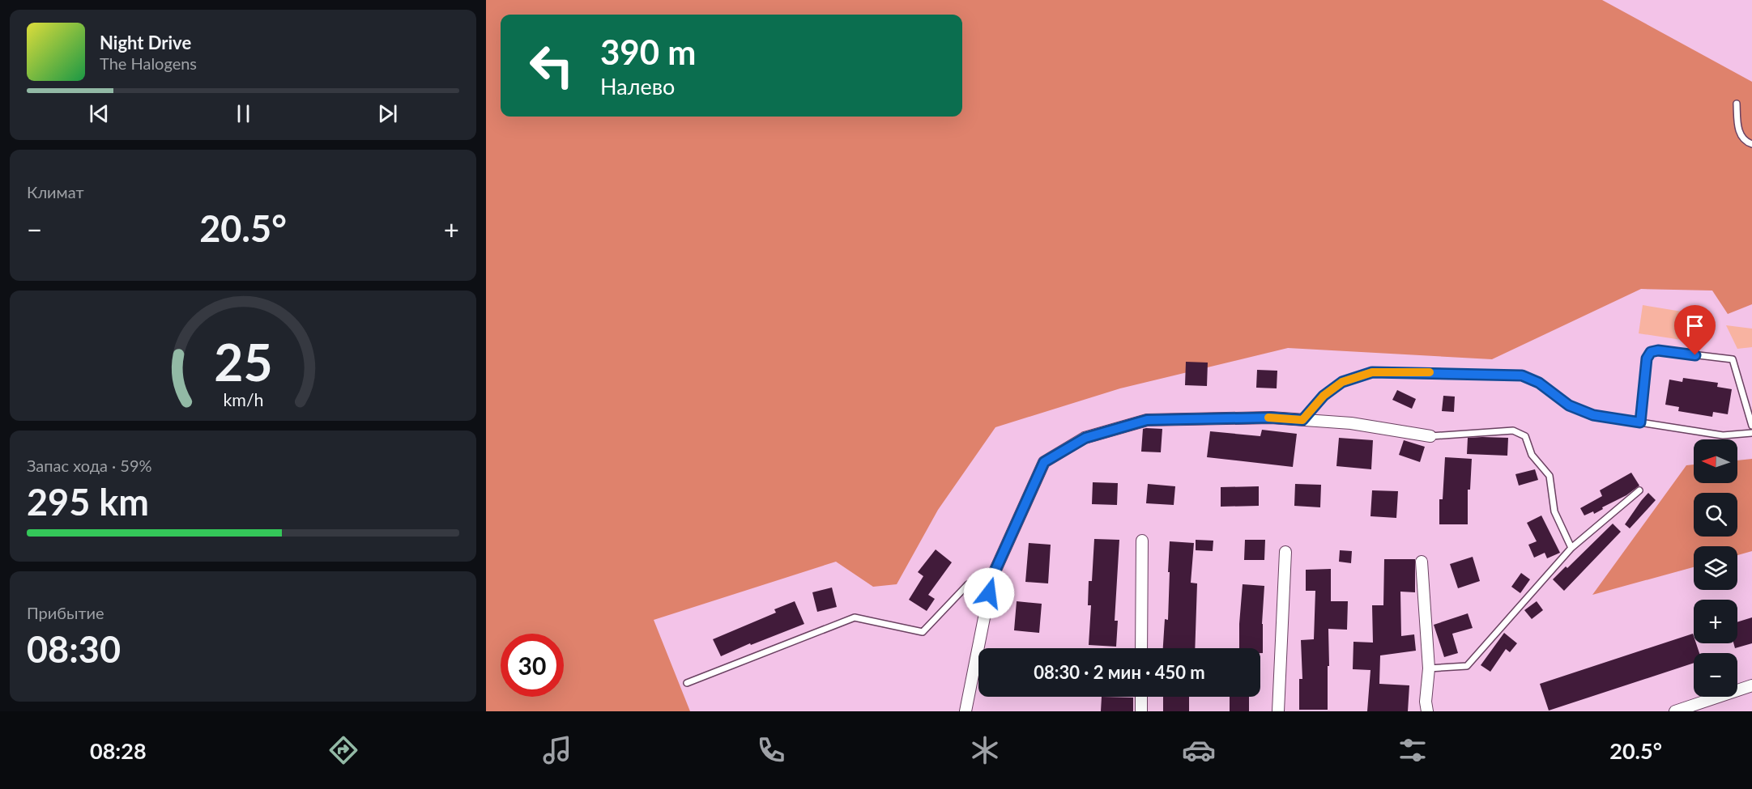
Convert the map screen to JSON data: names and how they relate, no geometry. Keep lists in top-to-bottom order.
{
  "north": "left",
  "page": {
    "turn": ["390 m", "Налево"],
    "song": ["Night Drive", "The Halogens"],
    "tile": [
      "Климат",
      ["Запас хода · 59%", "295 km"],
      ["Прибытие", "08:30"]
    ],
    "heat": ["−", "20.5°", "+"],
    "map_buttons": ["+", "−"],
    "limit": "30",
    "trip": "08:30 · 2 мин · 450 m",
    "tabs": ["08:28", "20.5°"],
    "gauge": ["25", "km/h"]
  }
}
